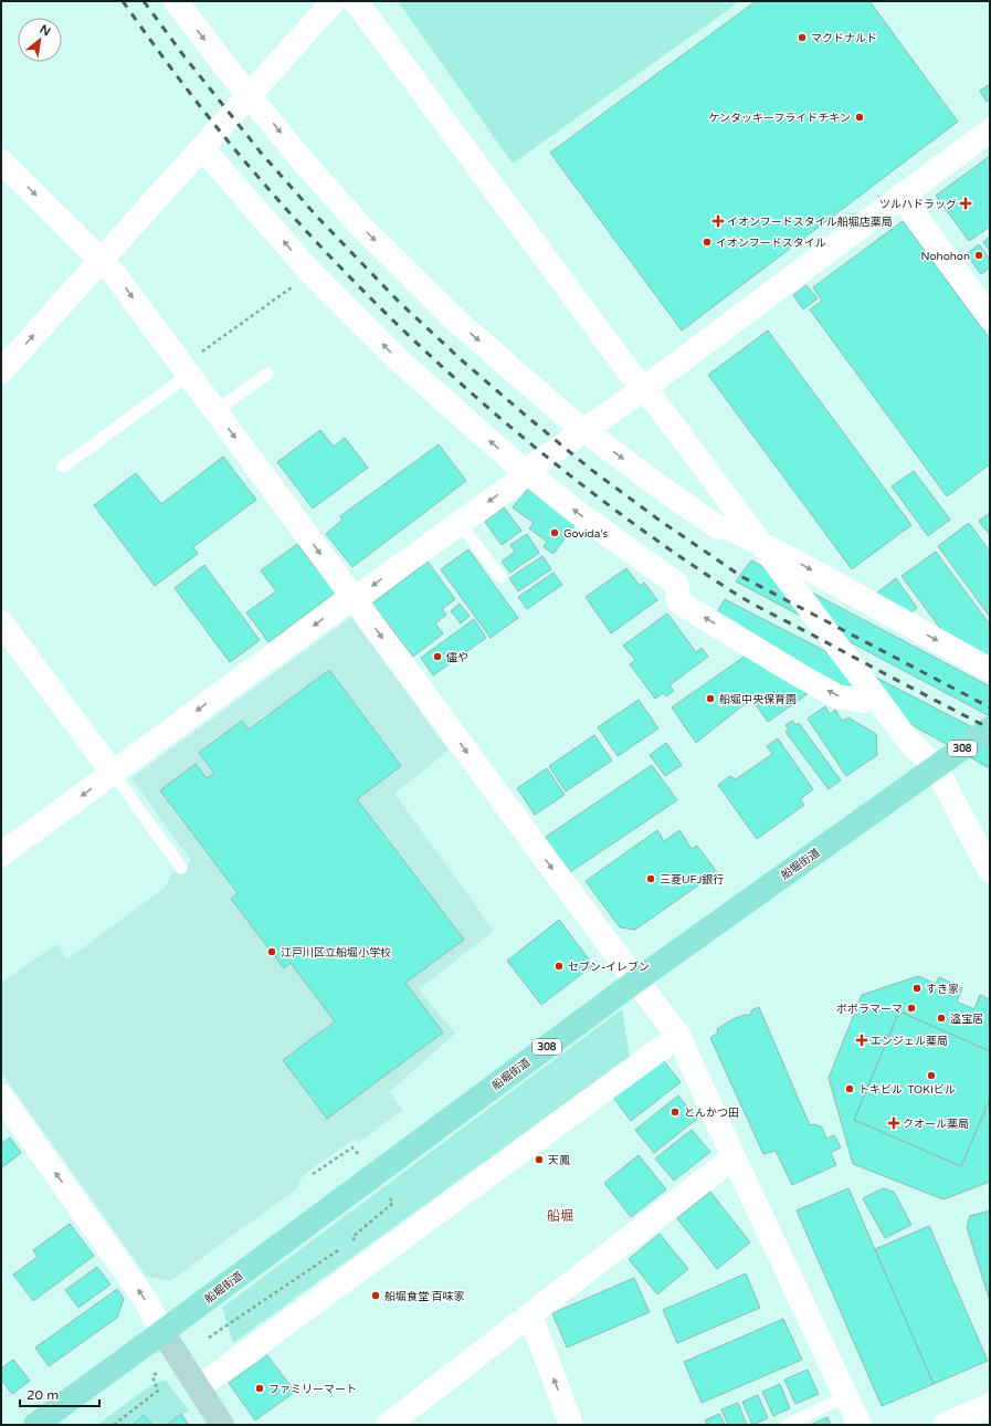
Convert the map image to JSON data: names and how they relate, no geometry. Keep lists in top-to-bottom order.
{
  "streets": {
    "main road": ["308", "船堀街道"]
  },
  "districts": ["船堀"],
  "places": {
    "other": [
      "マクドナルド",
      "ケンタッキーフライドチキン",
      "イオンフードスタイル",
      "Nohohon",
      "Govida's",
      "儘や",
      "船堀中央保育園",
      "三菱UFJ銀行",
      "江戸川区立船堀小学校",
      "セブン-イレブン",
      "すき家",
      "ポポラマーマ",
      "溢宝居",
      "TOKIビル",
      "トキビル",
      "とんかつ田",
      "天鳳",
      "船堀食堂 百味家",
      "ファミリーマート"
    ],
    "health": [
      "ツルハドラッグ",
      "イオンフードスタイル船堀店薬局",
      "エンジェル薬局",
      "クオール薬局"
    ]
  },
  "scale_bar": "20 m",
  "north": "top right"
}
